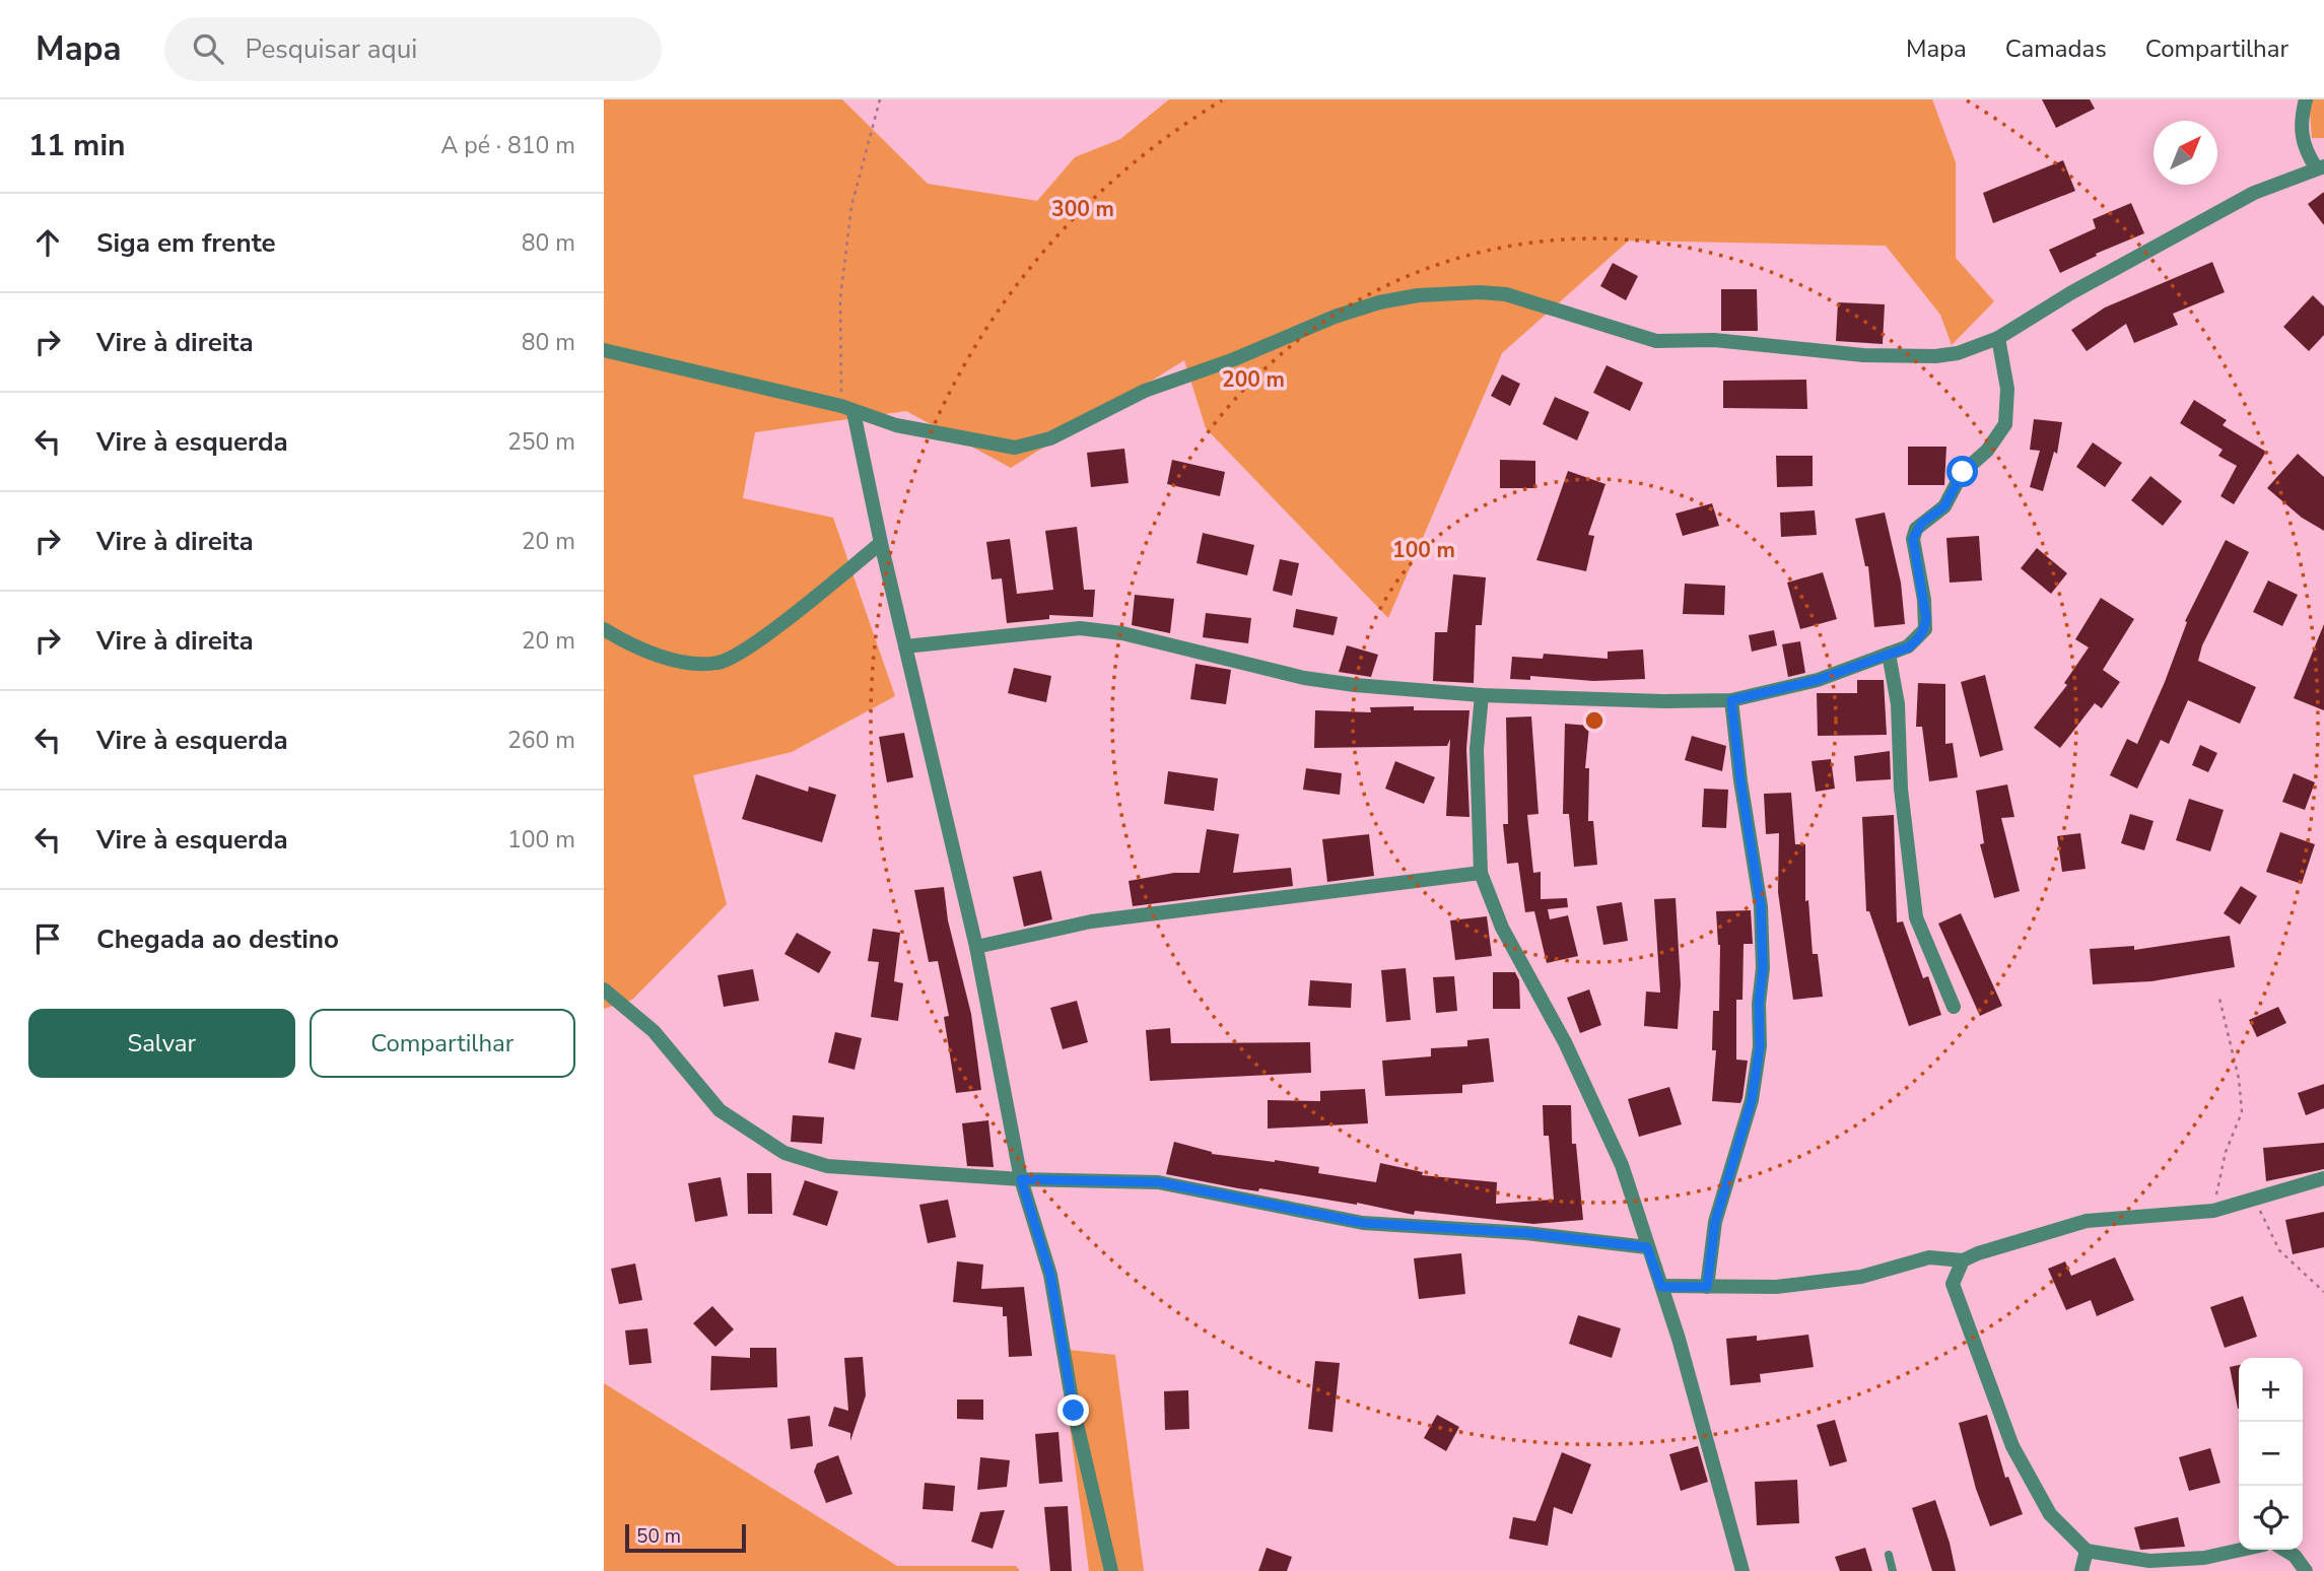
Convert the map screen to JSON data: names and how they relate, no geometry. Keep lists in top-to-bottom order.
{
  "scale_bar": "50 m",
  "north": "top right",
  "page": {
    "header": "Mapa",
    "search": "Pesquisar aqui",
    "nav": ["Mapa", "Camadas", "Compartilhar"],
    "heading": ["11 min", "A pé · 810 m"],
    "list": [
      ["Siga em frente", "80 m"],
      ["Vire à direita", "80 m"],
      ["Vire à esquerda", "250 m"],
      ["Vire à direita", "20 m"],
      ["Vire à direita", "20 m"],
      ["Vire à esquerda", "260 m"],
      ["Vire à esquerda", "100 m"],
      "Chegada ao destino"
    ],
    "buttons": ["Salvar", "Compartilhar"],
    "map_buttons": ["+", "−"],
    "scale": "50 m"
  },
  "rings": ["300 m", "200 m", "100 m"]
}
